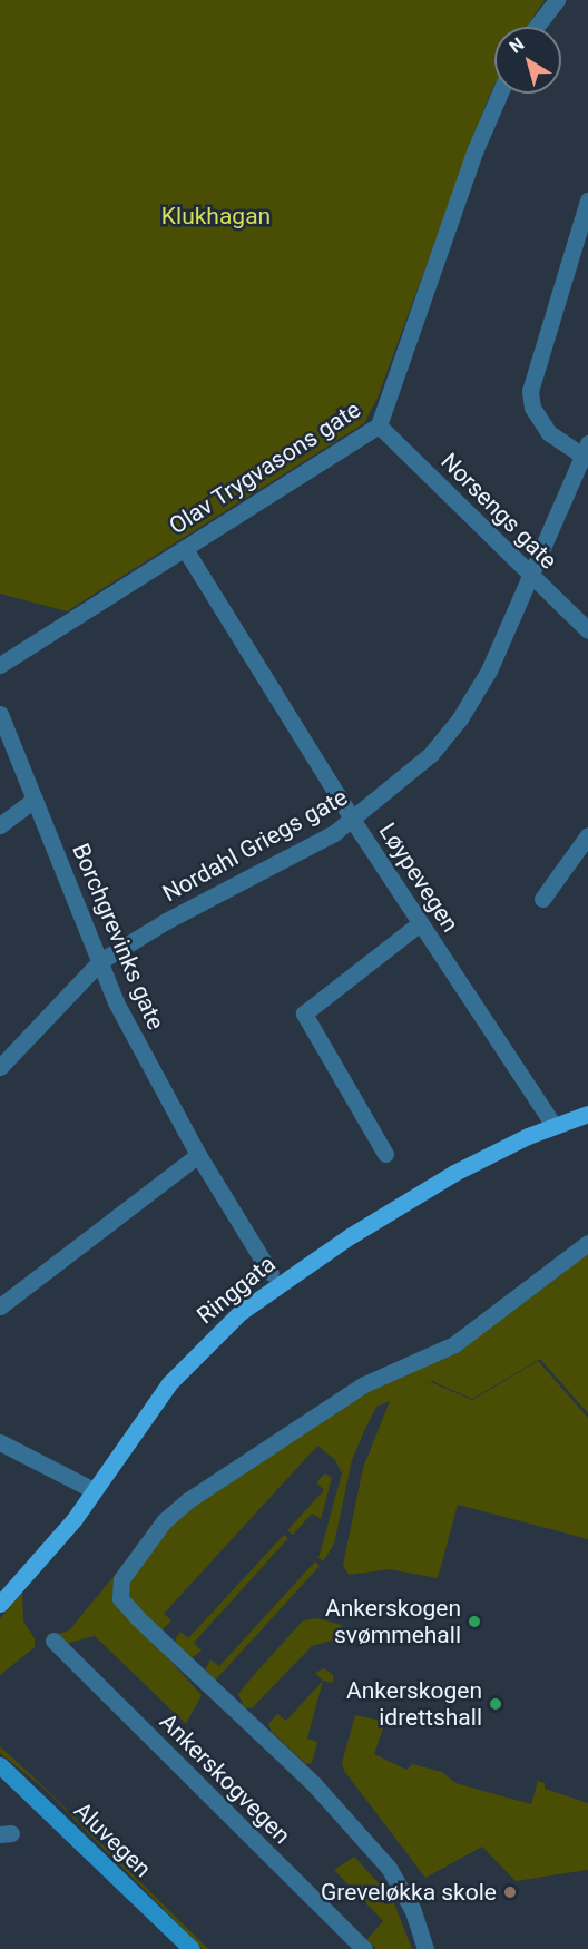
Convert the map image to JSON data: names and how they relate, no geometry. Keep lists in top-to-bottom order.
{
  "streets": {
    "main road": ["Ringgata", "Aluvegen"],
    "street": [
      "Olav Trygvasons gate",
      "Norsengs gate",
      "Nordahl Griegs gate",
      "Løypevegen",
      "Borchgrevinks gate",
      "Ankerskogvegen"
    ]
  },
  "crossings": [
    ["Olav Trygvasons gate", "Norsengs gate"],
    ["Olav Trygvasons gate", "Løypevegen"],
    ["Norsengs gate", "Nordahl Griegs gate"],
    ["Nordahl Griegs gate", "Løypevegen"],
    ["Nordahl Griegs gate", "Borchgrevinks gate"],
    ["Løypevegen", "Ringgata"]
  ],
  "parks": ["Klukhagan"],
  "places": ["Ankerskogen svømmehall", "Ankerskogen idrettshall", "Greveløkka skole"],
  "north": "top left"
}
